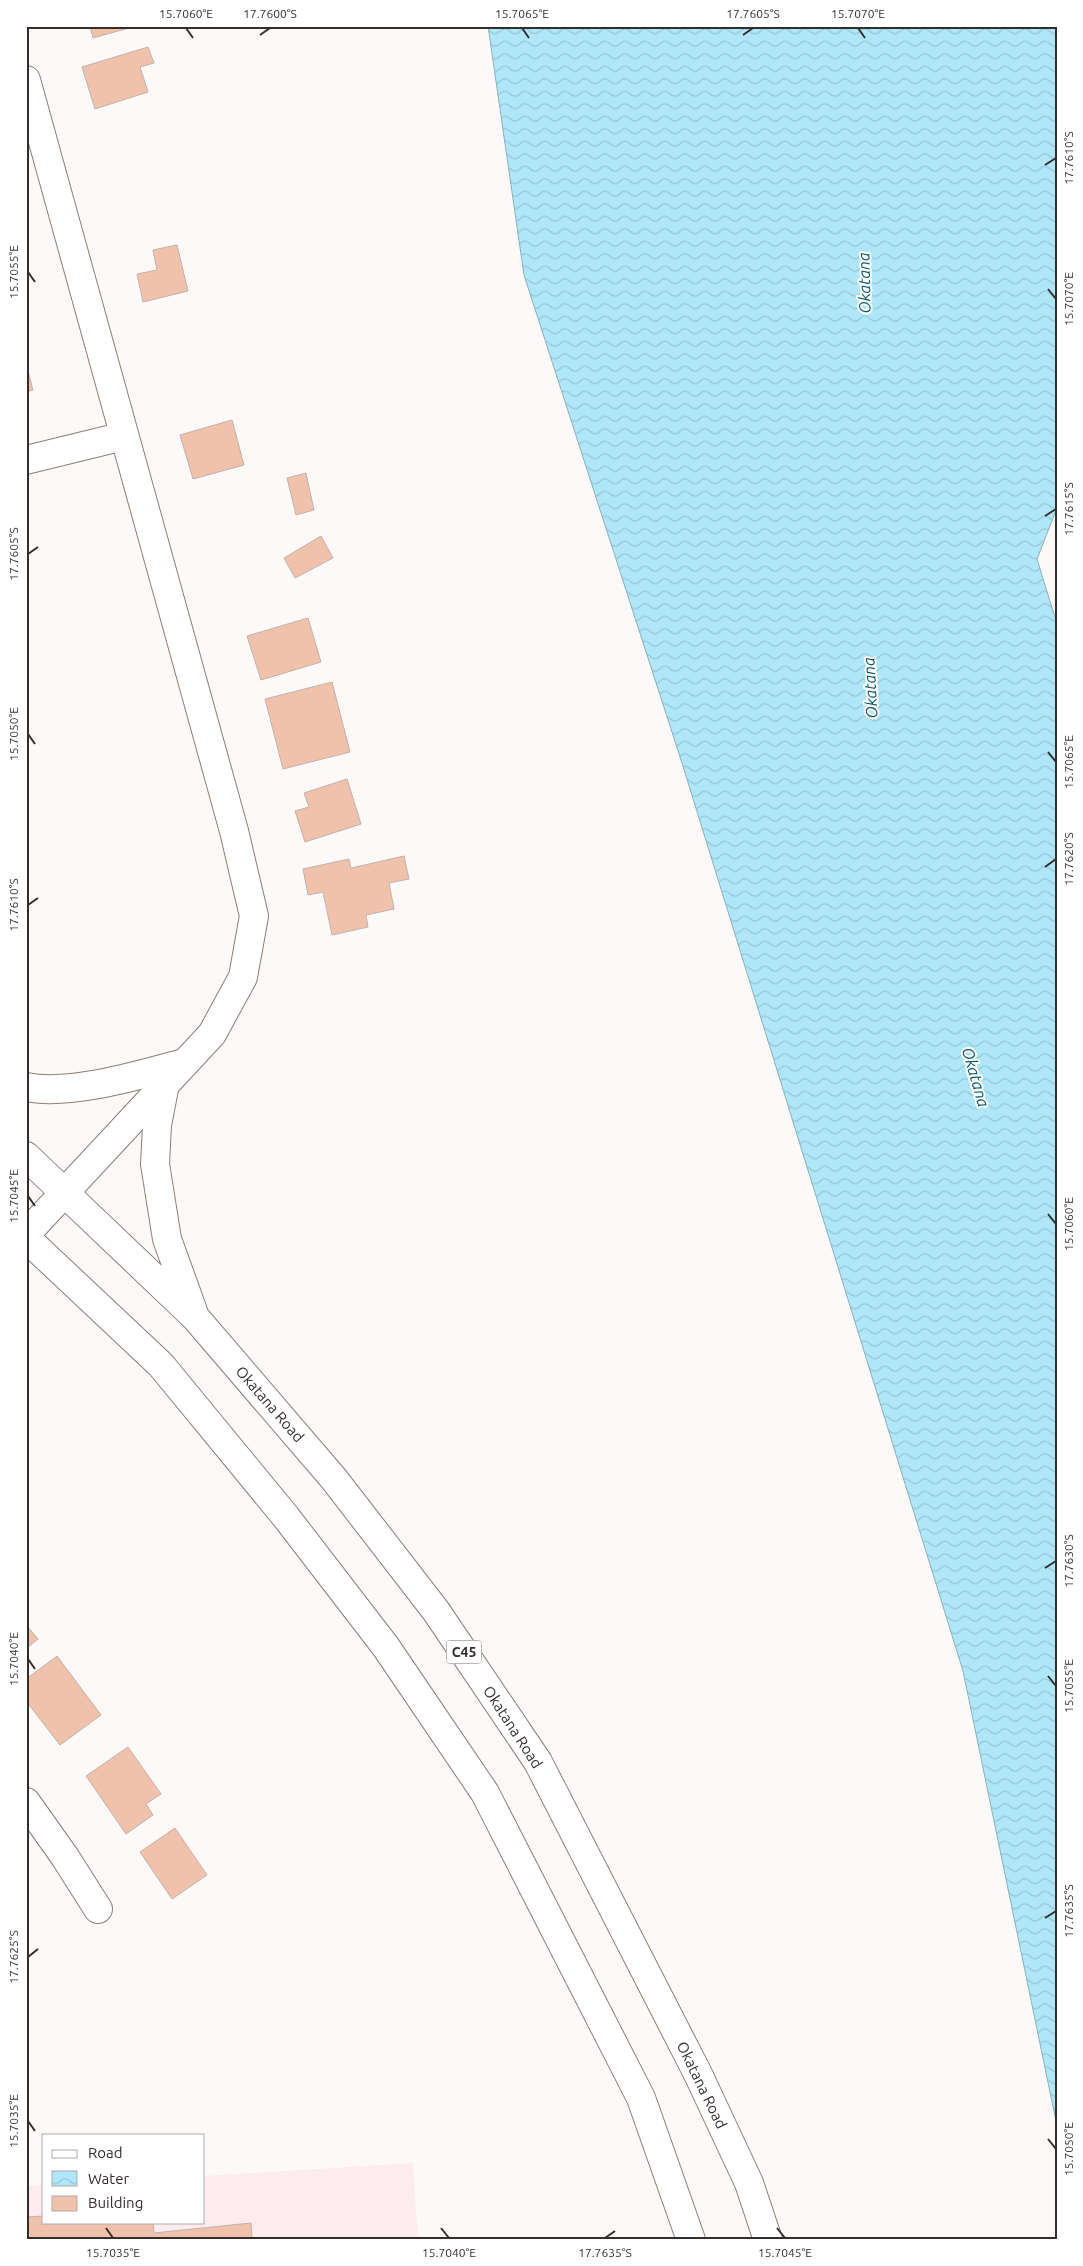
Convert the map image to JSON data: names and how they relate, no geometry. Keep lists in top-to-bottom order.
{
  "streets": {
    "main road": ["Okatana Road", "C45"]
  },
  "water": ["Okatana"],
  "legend": ["Road", "Water", "Building"],
  "coordinates": [
    "15.7060°E",
    "17.7600°S",
    "15.7065°E",
    "17.7605°S",
    "15.7070°E",
    "17.7610°S",
    "15.7055°E",
    "17.7615°S",
    "15.7050°E",
    "17.7620°S",
    "15.7045°E",
    "17.7630°S",
    "15.7040°E",
    "17.7635°S",
    "17.7625°S",
    "15.7035°E"
  ]
}
